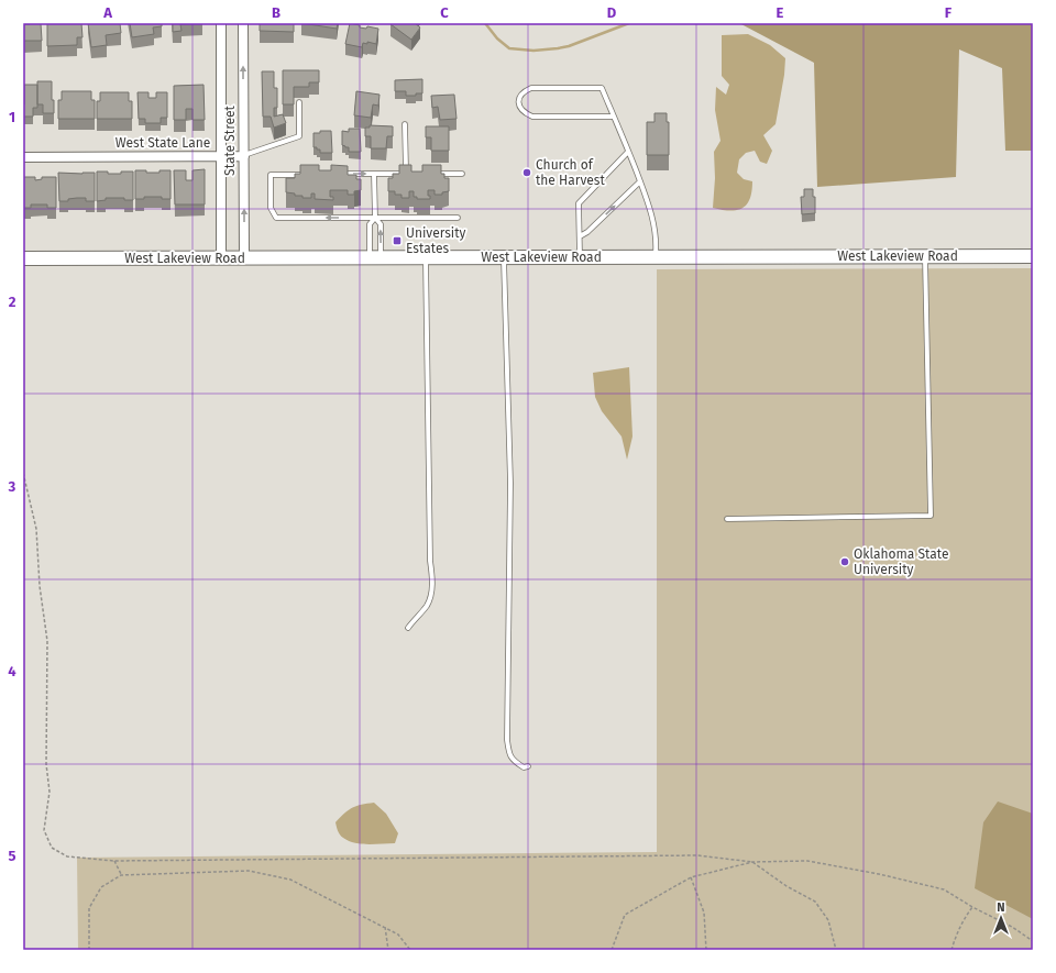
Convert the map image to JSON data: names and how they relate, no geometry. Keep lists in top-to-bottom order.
{
  "streets": {
    "main road": ["West Lakeview Road"],
    "street": ["State Street", "West State Lane"]
  },
  "crossings": [
    ["State Street", "West State Lane"],
    ["State Street", "West Lakeview Road"]
  ],
  "places": {
    "other": ["Church of the Harvest", "Oklahoma State University"],
    "transit": ["University Estates"]
  },
  "north": "top",
  "grid": {
    "columns": [
      "A",
      "B",
      "C",
      "D",
      "E",
      "F"
    ],
    "rows": [
      "1",
      "2",
      "3",
      "4",
      "5"
    ]
  }
}
